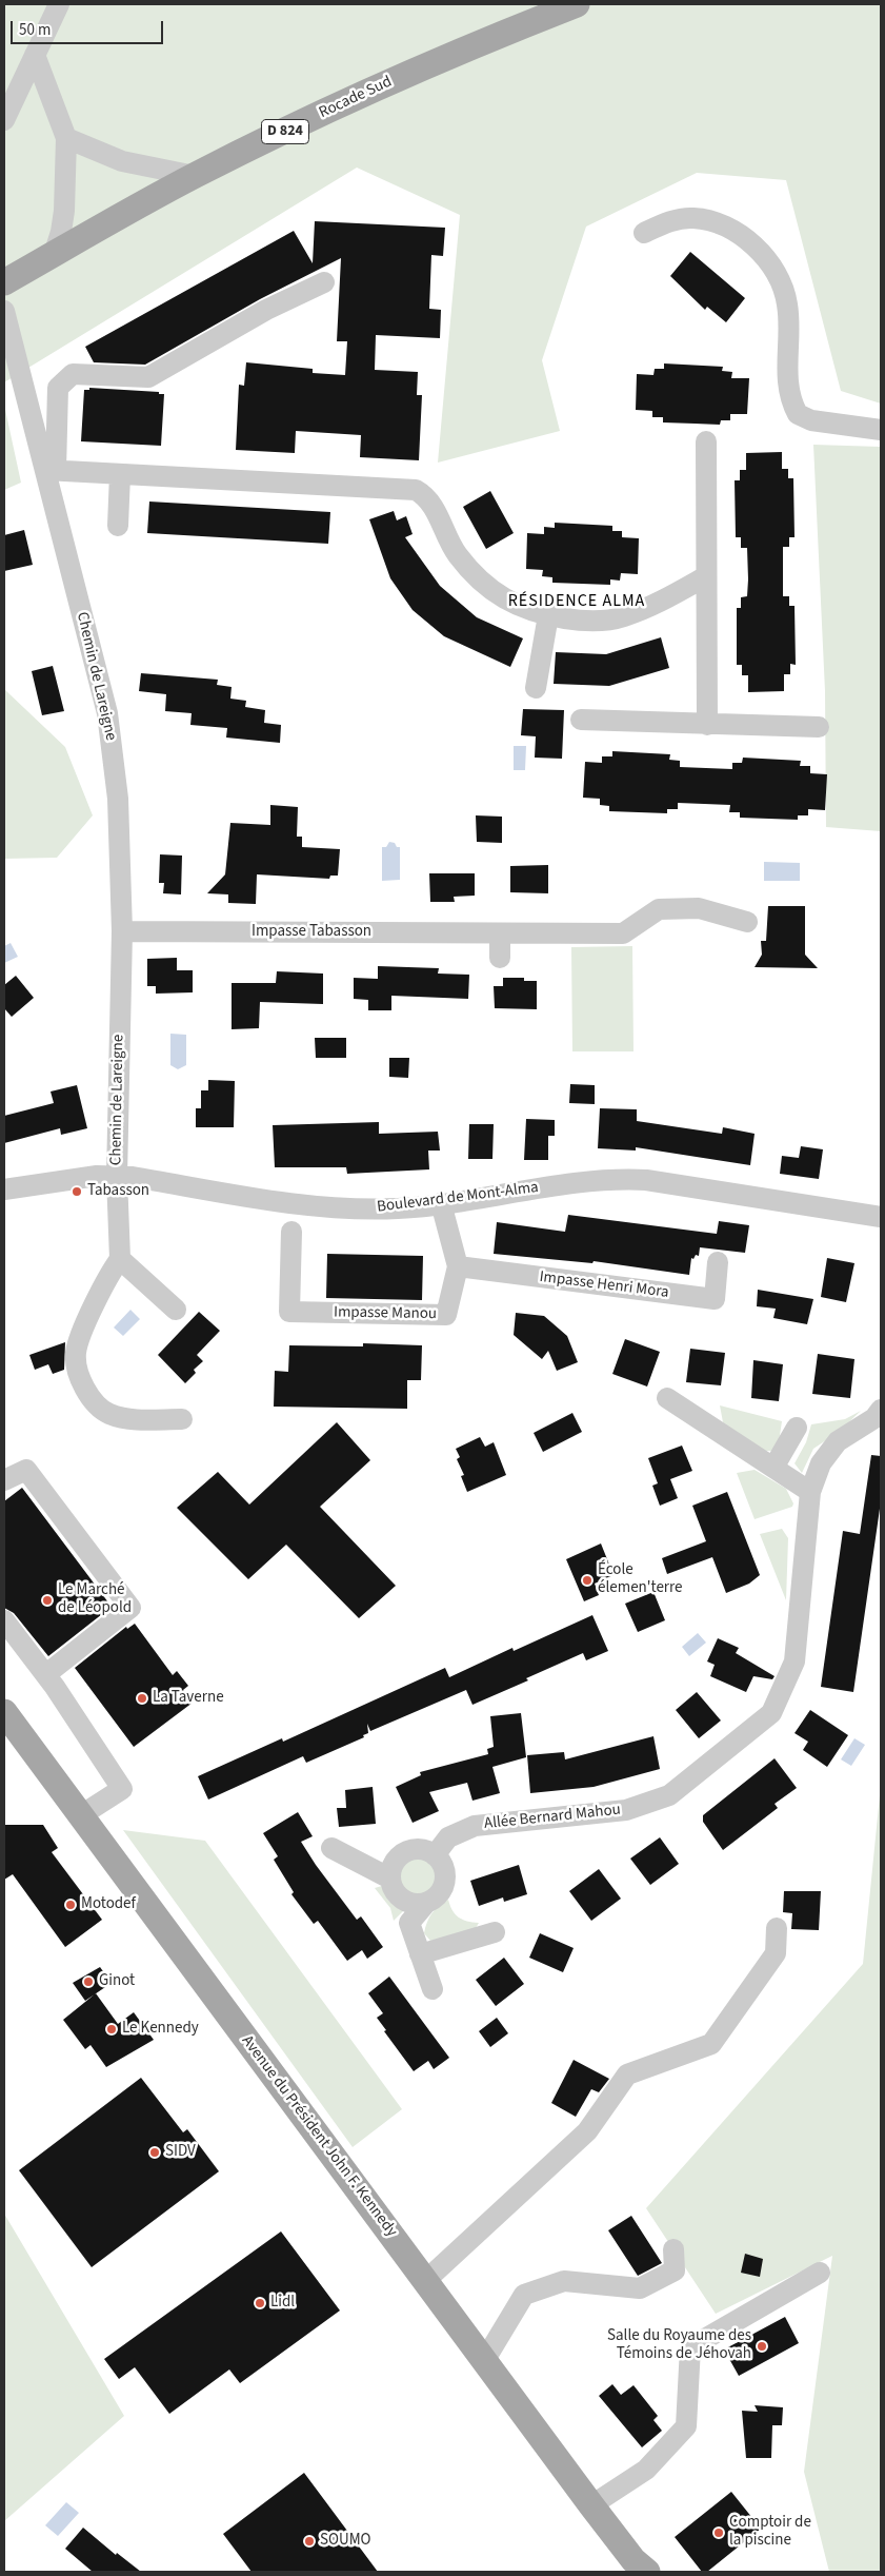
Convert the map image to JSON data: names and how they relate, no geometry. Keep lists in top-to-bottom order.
{
  "streets": {
    "main road": ["Rocade Sud", "D 824", "Avenue du Président John F. Kennedy"],
    "street": [
      "Chemin de Lareigne",
      "Impasse Tabasson",
      "Boulevard de Mont-Alma",
      "Impasse Henri Mora",
      "Impasse Manou",
      "Allée Bernard Mahou"
    ]
  },
  "crossings": [
    ["Chemin de Lareigne", "Impasse Tabasson"],
    ["Chemin de Lareigne", "Boulevard de Mont-Alma"],
    ["Boulevard de Mont-Alma", "Impasse Manou"],
    ["Impasse Henri Mora", "Impasse Manou"]
  ],
  "districts": ["RÉSIDENCE ALMA"],
  "places": [
    "Tabasson",
    "École élemen'terre",
    "Le Marché de Léopold",
    "La Taverne",
    "Motodef",
    "Ginot",
    "Le Kennedy",
    "SIDV",
    "Lidl",
    "Salle du Royaume des Témoins de Jéhovah",
    "Comptoir de la piscine",
    "SOUMO"
  ],
  "scale_bar": "50 m"
}
